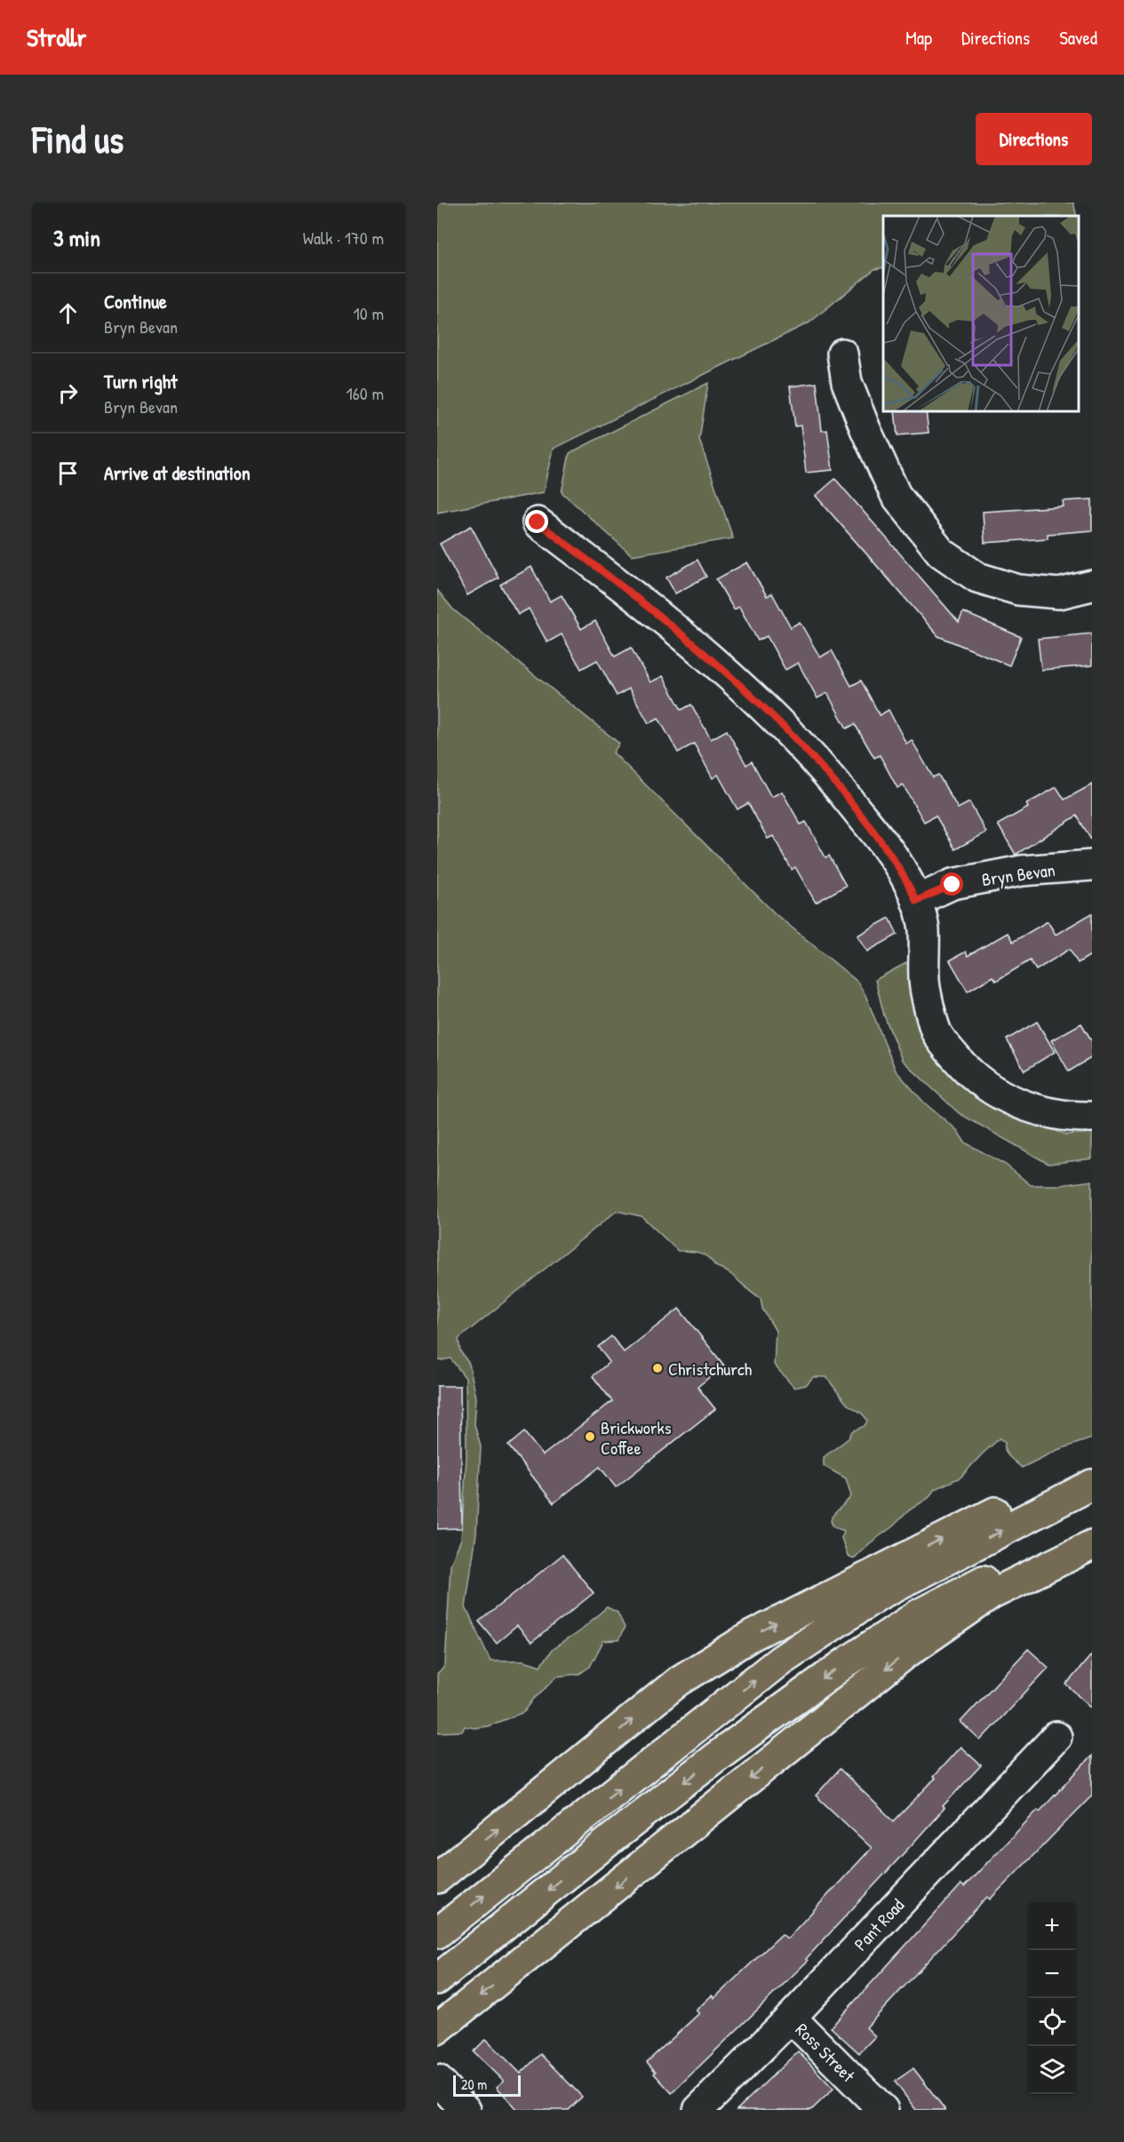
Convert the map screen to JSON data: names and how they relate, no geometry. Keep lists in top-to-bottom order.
{
  "streets": {
    "street": ["Bryn Bevan", "Pant Road", "Ross Street"]
  },
  "crossings": [
    ["Pant Road", "Ross Street"]
  ],
  "places": ["Christchurch", "Brickworks Coffee"],
  "scale_bar": "20 m",
  "page": {
    "header": "Strollr",
    "nav": ["Map", "Directions", "Saved"],
    "buttons": "Directions",
    "title": "Find us",
    "heading": ["3 min", "Walk · 170 m"],
    "list": [
      ["Continue", "Bryn Bevan", "10 m"],
      ["Turn right", "Bryn Bevan", "160 m"],
      "Arrive at destination"
    ],
    "map_buttons": ["+", "−"],
    "scale": "20 m"
  }
}
